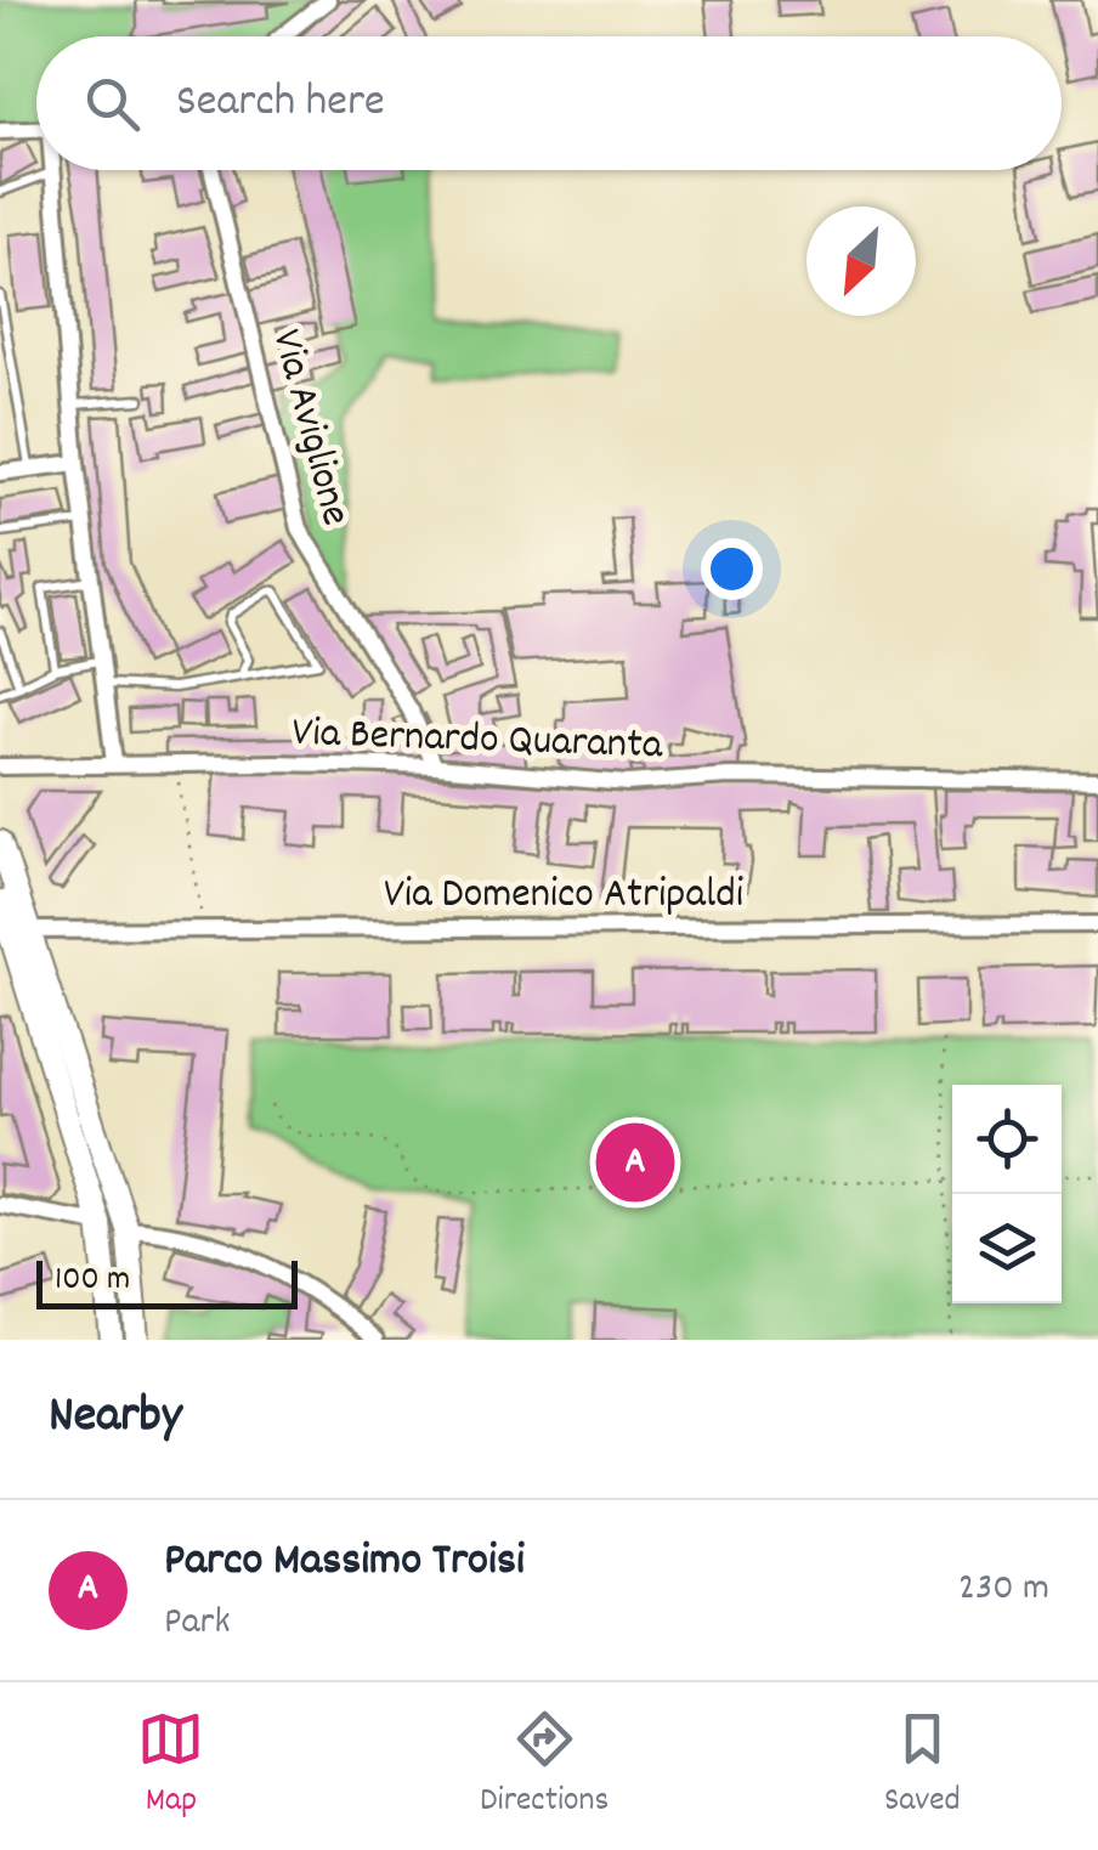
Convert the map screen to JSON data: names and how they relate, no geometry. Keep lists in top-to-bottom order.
{
  "streets": {
    "street": ["Via Aviglione", "Via Bernardo Quaranta", "Via Domenico Atripaldi"]
  },
  "crossings": [
    ["Via Aviglione", "Via Bernardo Quaranta"]
  ],
  "scale_bar": "100 m",
  "north": "bottom left",
  "page": {
    "search": "Search here",
    "pins": "A",
    "scale": "100 m",
    "heading": "Nearby",
    "list": [
      {
        "mark": "A",
        "name": "Parco Massimo Troisi",
        "note": "Park",
        "value": "230 m"
      }
    ],
    "nav": ["Map", "Directions", "Saved"]
  }
}
